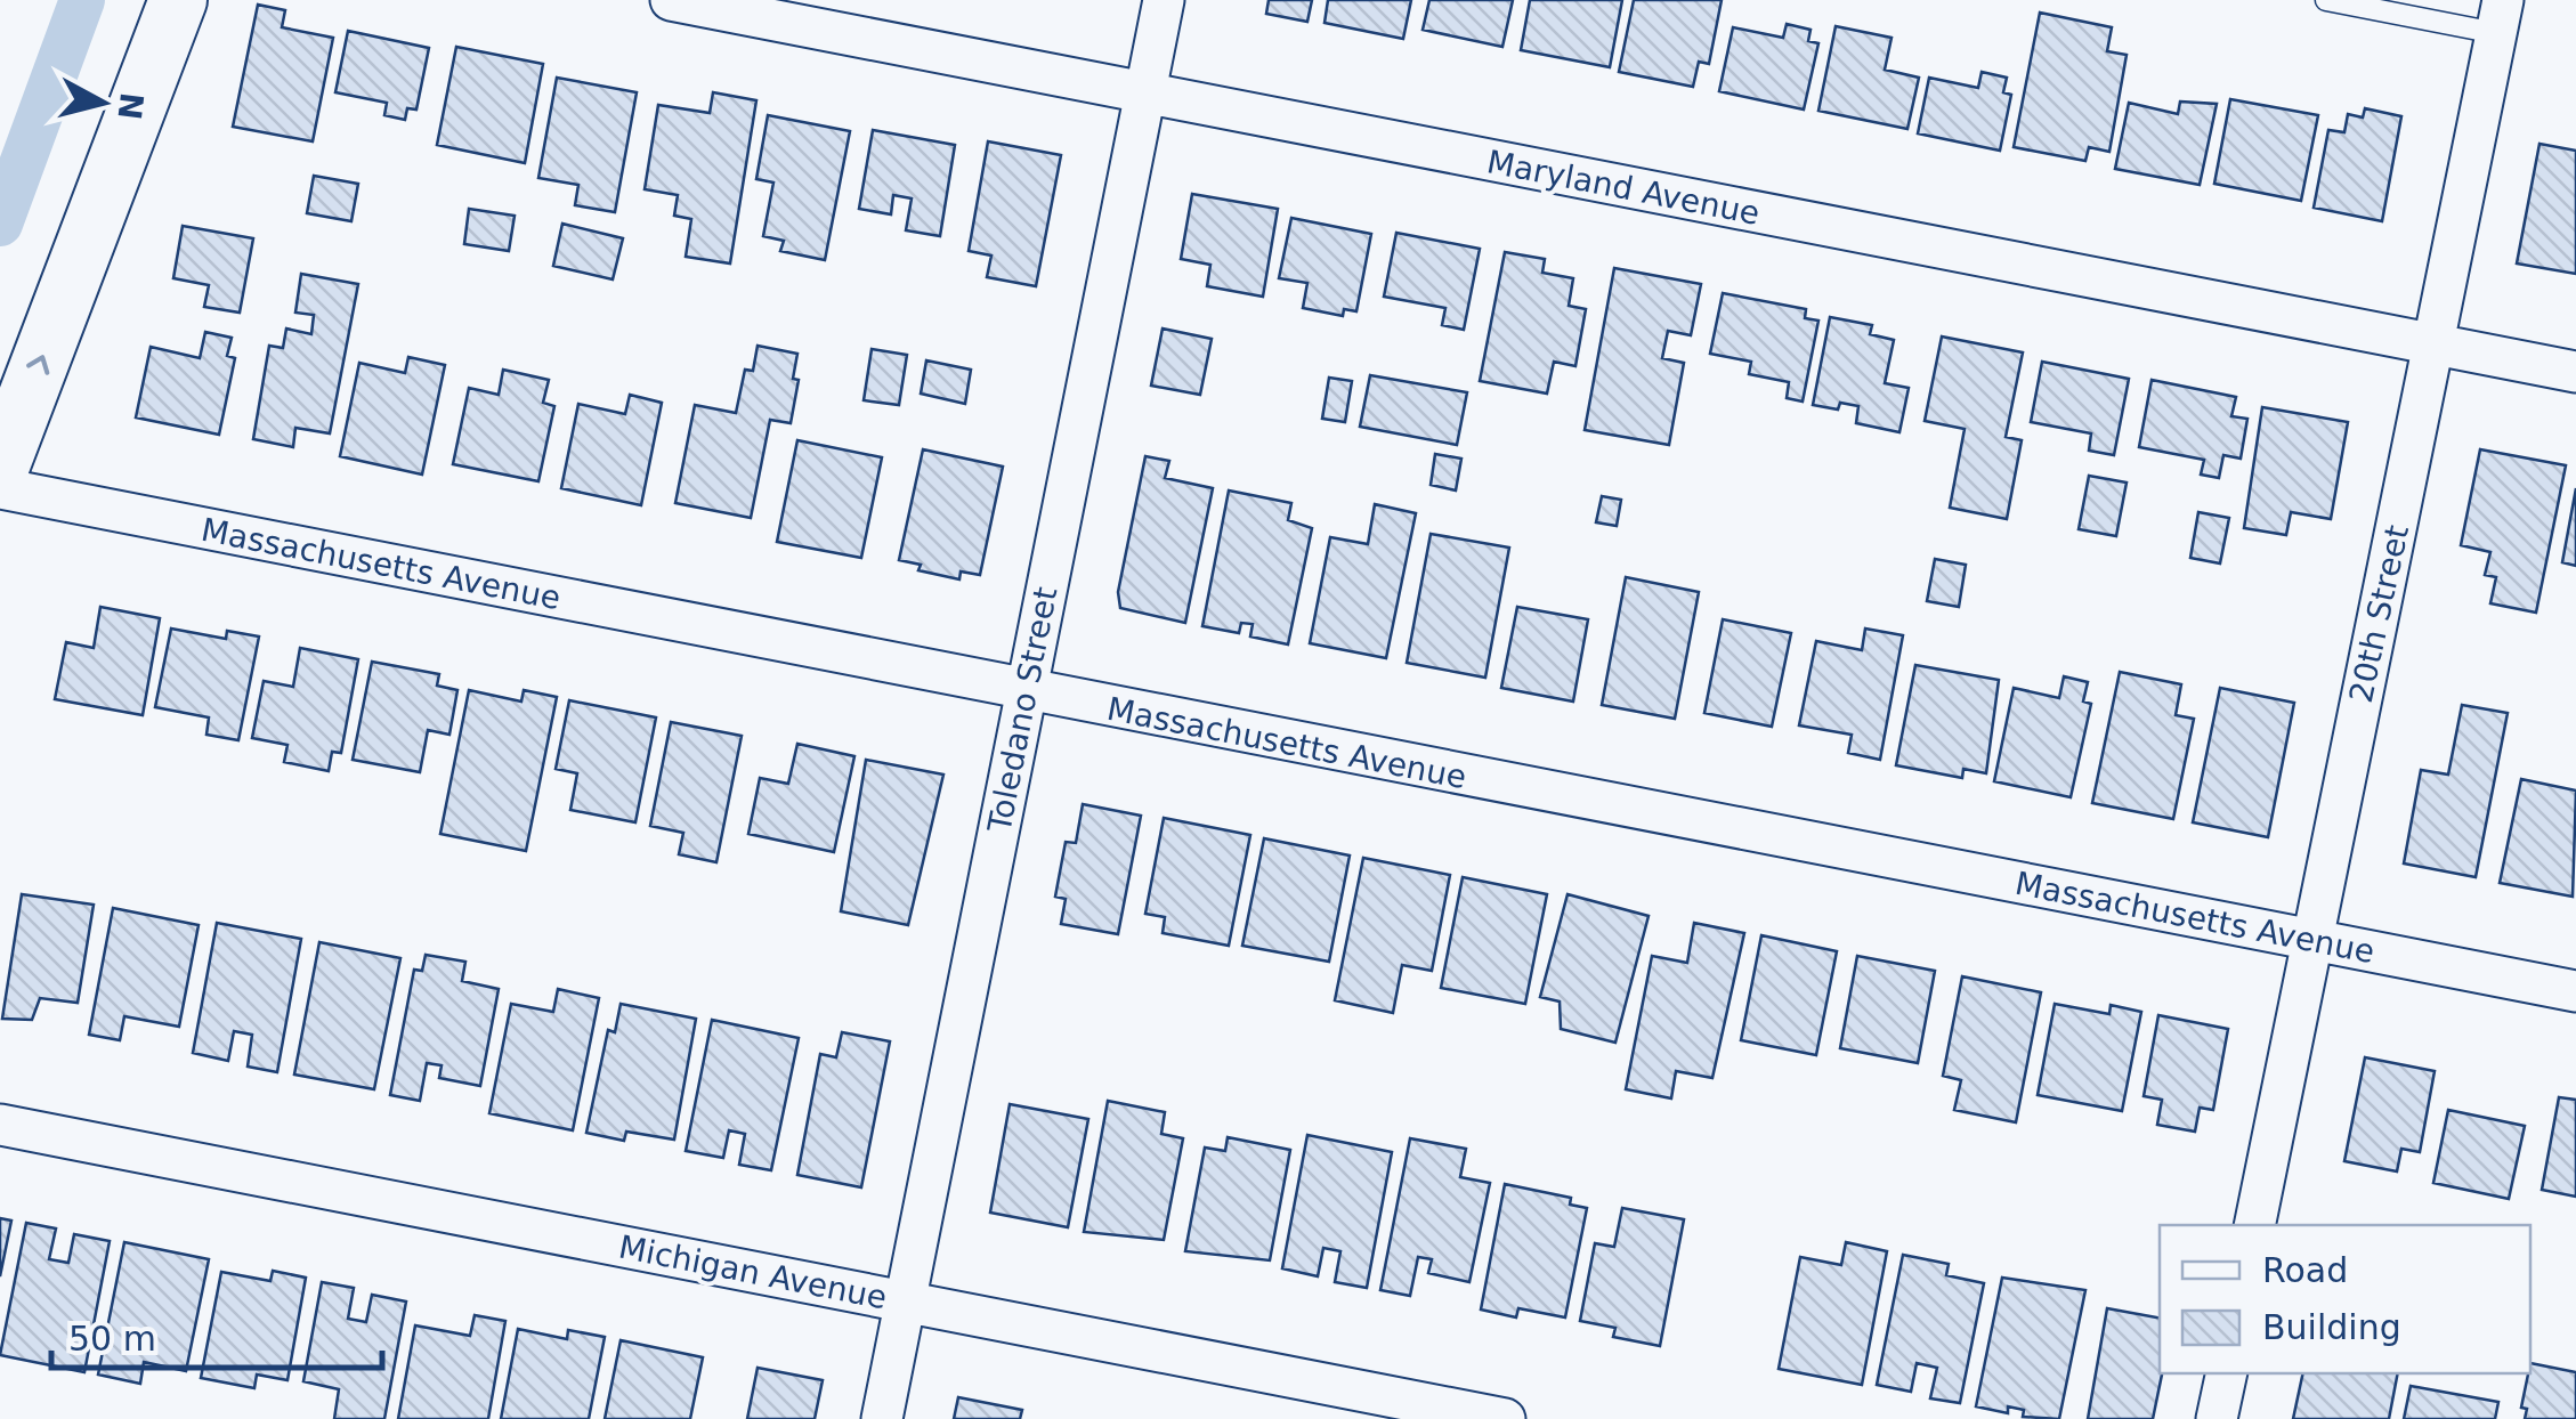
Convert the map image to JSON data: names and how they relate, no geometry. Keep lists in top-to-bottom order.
{
  "streets": {
    "street": [
      "Maryland Avenue",
      "Massachusetts Avenue",
      "20th Street",
      "Toledano Street",
      "Michigan Avenue"
    ]
  },
  "crossings": [
    ["Maryland Avenue", "20th Street"],
    ["Maryland Avenue", "Toledano Street"],
    ["Massachusetts Avenue", "20th Street"],
    ["Massachusetts Avenue", "Toledano Street"],
    ["Toledano Street", "Michigan Avenue"]
  ],
  "legend": ["Road", "Building"],
  "scale_bar": "50 m",
  "north": "right"
}
